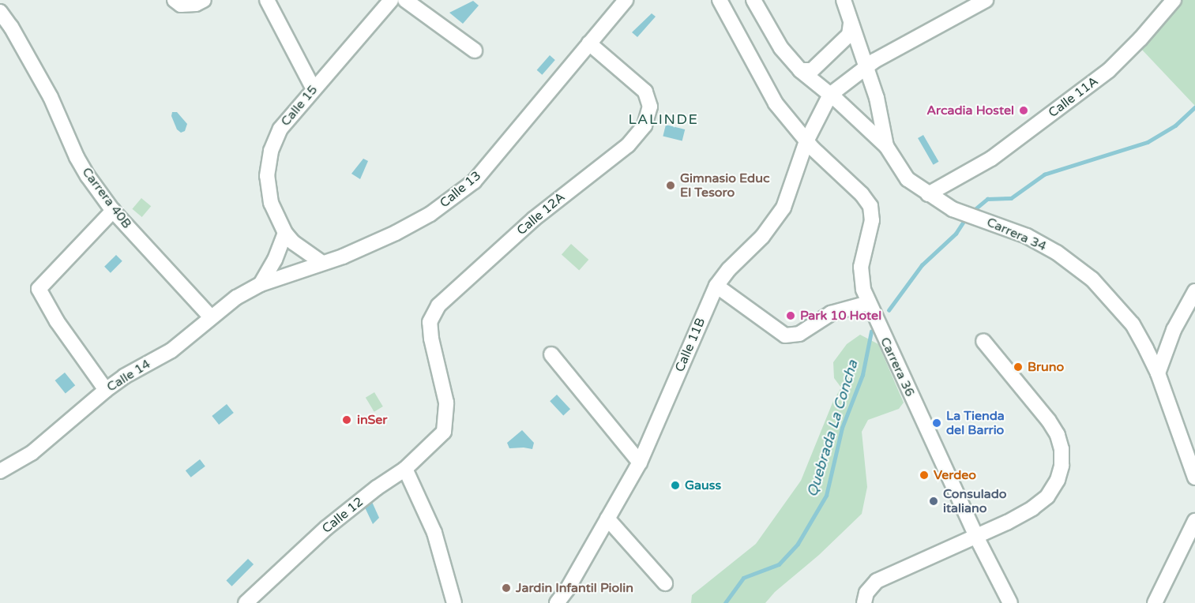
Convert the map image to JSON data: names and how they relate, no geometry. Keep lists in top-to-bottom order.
{
  "streets": {
    "street": [
      "Calle 11A",
      "Calle 15",
      "Calle 13",
      "Carrera 40B",
      "Calle 12A",
      "Carrera 34",
      "Calle 11B",
      "Carrera 36",
      "Calle 14",
      "Calle 12"
    ]
  },
  "crossings": [
    ["Calle 11A", "Carrera 34"],
    ["Calle 15", "Calle 13"],
    ["Calle 13", "Calle 12A"],
    ["Calle 13", "Calle 14"],
    ["Carrera 40B", "Calle 14"],
    ["Calle 12A", "Calle 12"],
    ["Carrera 34", "Calle 11B"],
    ["Calle 11B", "Carrera 36"]
  ],
  "districts": ["LALINDE"],
  "water": ["Quebrada La Concha"],
  "places": [
    "Arcadia Hostel",
    "Gimnasio Educ El Tesoro",
    "Park 10 Hotel",
    "Bruno",
    "inSer",
    "La Tienda del Barrio",
    "Verdeo",
    "Gauss",
    "Consulado italiano",
    "Jardin Infantil Piolin"
  ]
}
